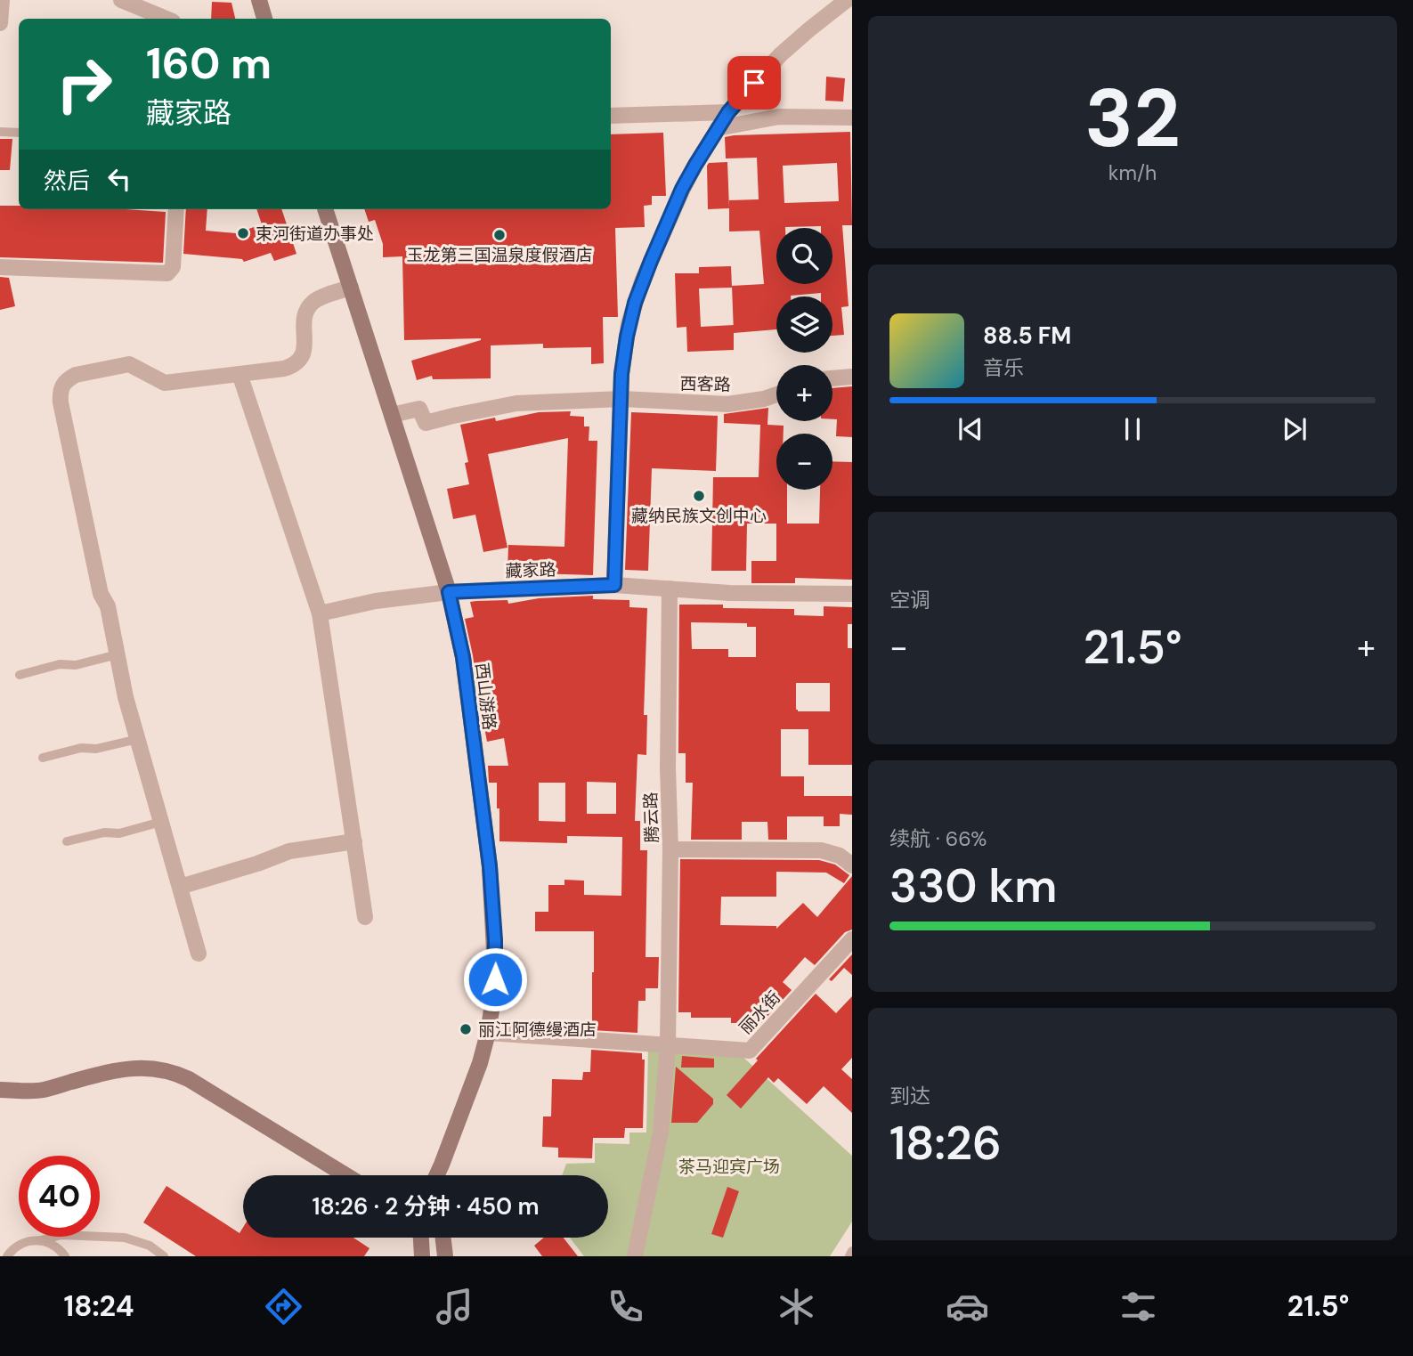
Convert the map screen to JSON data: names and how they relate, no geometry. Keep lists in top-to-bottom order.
{
  "streets": {
    "street": [
      "西客路",
      "藏家路",
      "西山游路",
      "腾云路",
      "丽水街"
    ]
  },
  "crossings": [
    ["西客路", "西山游路"],
    ["藏家路", "西山游路"],
    ["藏家路", "腾云路"],
    ["腾云路", "丽水街"]
  ],
  "parks": ["茶马迎宾广场"],
  "places": [
    "束河街道办事处",
    "玉龙第三国温泉度假酒店",
    "藏纳民族文创中心",
    "丽江阿德缦酒店"
  ],
  "page": {
    "tile": [
      ["32", "km/h"],
      "空调",
      ["续航 · 66%", "330 km"],
      ["到达", "18:26"]
    ],
    "turn": ["160 m", "藏家路"],
    "then": "然后",
    "map_buttons": ["+", "−"],
    "song": ["88.5 FM", "音乐"],
    "heat": ["−", "21.5°", "+"],
    "limit": "40",
    "trip": "18:26 · 2 分钟 · 450 m",
    "tabs": ["18:24", "21.5°"]
  }
}
